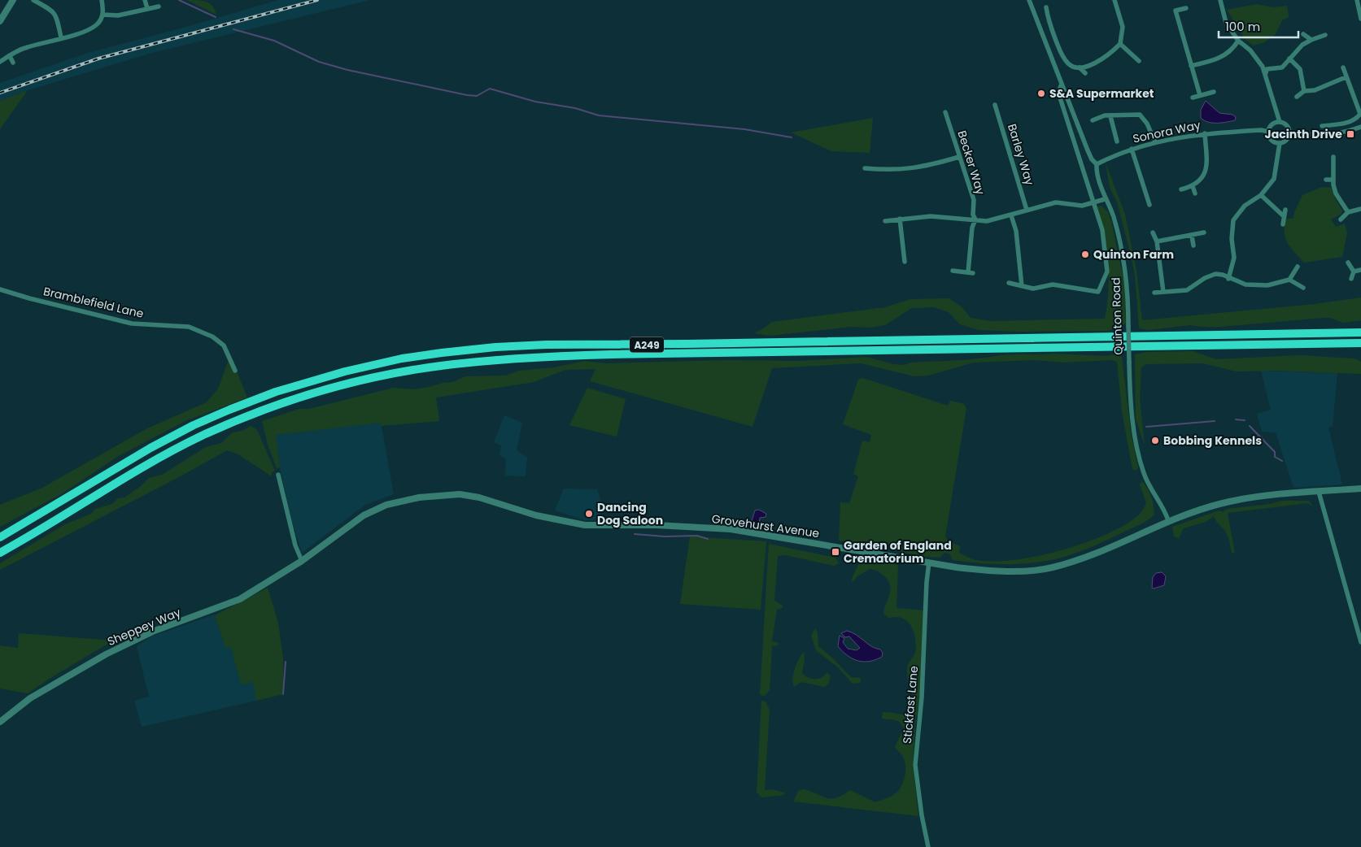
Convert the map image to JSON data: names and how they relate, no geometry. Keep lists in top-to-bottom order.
{
  "streets": {
    "highway": ["A249"],
    "street": [
      "Sonora Way",
      "Barley Way",
      "Becker Way",
      "Bramblefield Lane",
      "Quinton Road",
      "Grovehurst Avenue",
      "Sheppey Way",
      "Stickfast Lane"
    ]
  },
  "crossings": [
    ["Sonora Way", "Quinton Road"],
    ["Quinton Road", "Grovehurst Avenue"],
    ["Grovehurst Avenue", "Sheppey Way"],
    ["Grovehurst Avenue", "Stickfast Lane"]
  ],
  "places": {
    "other": [
      "S&A Supermarket",
      "Quinton Farm",
      "Bobbing Kennels",
      "Dancing Dog Saloon"
    ],
    "transit": ["Jacinth Drive", "Garden of England Crematorium"]
  },
  "scale_bar": "100 m"
}
